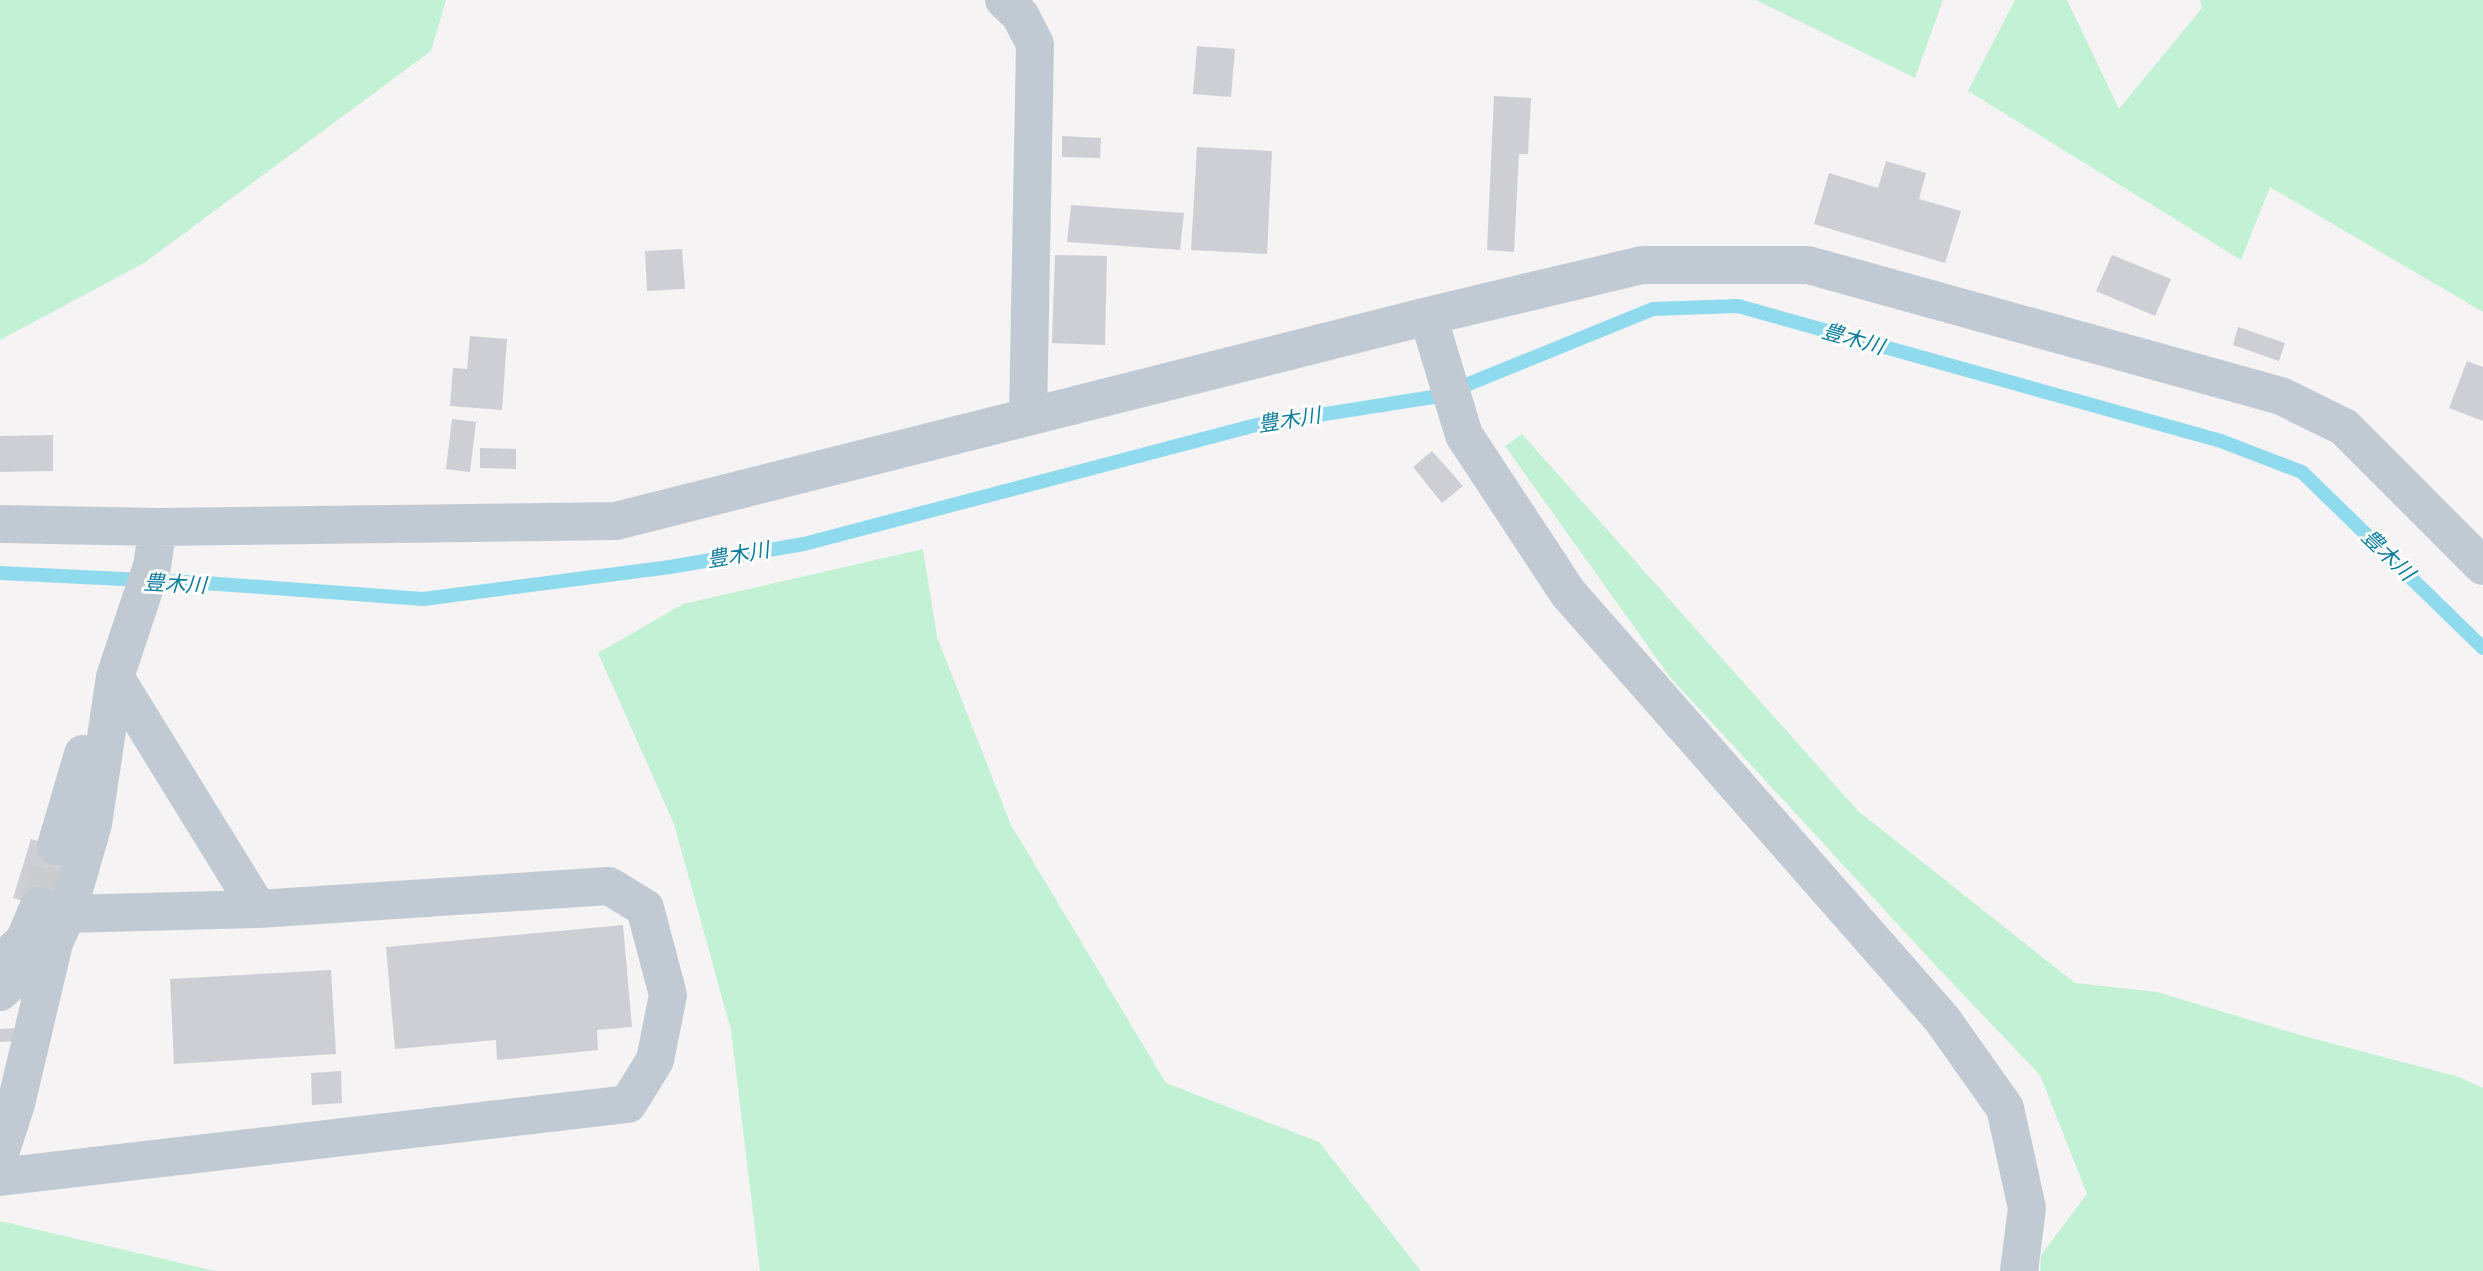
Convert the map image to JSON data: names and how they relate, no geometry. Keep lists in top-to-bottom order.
{
  "water": ["豊木川"]
}
